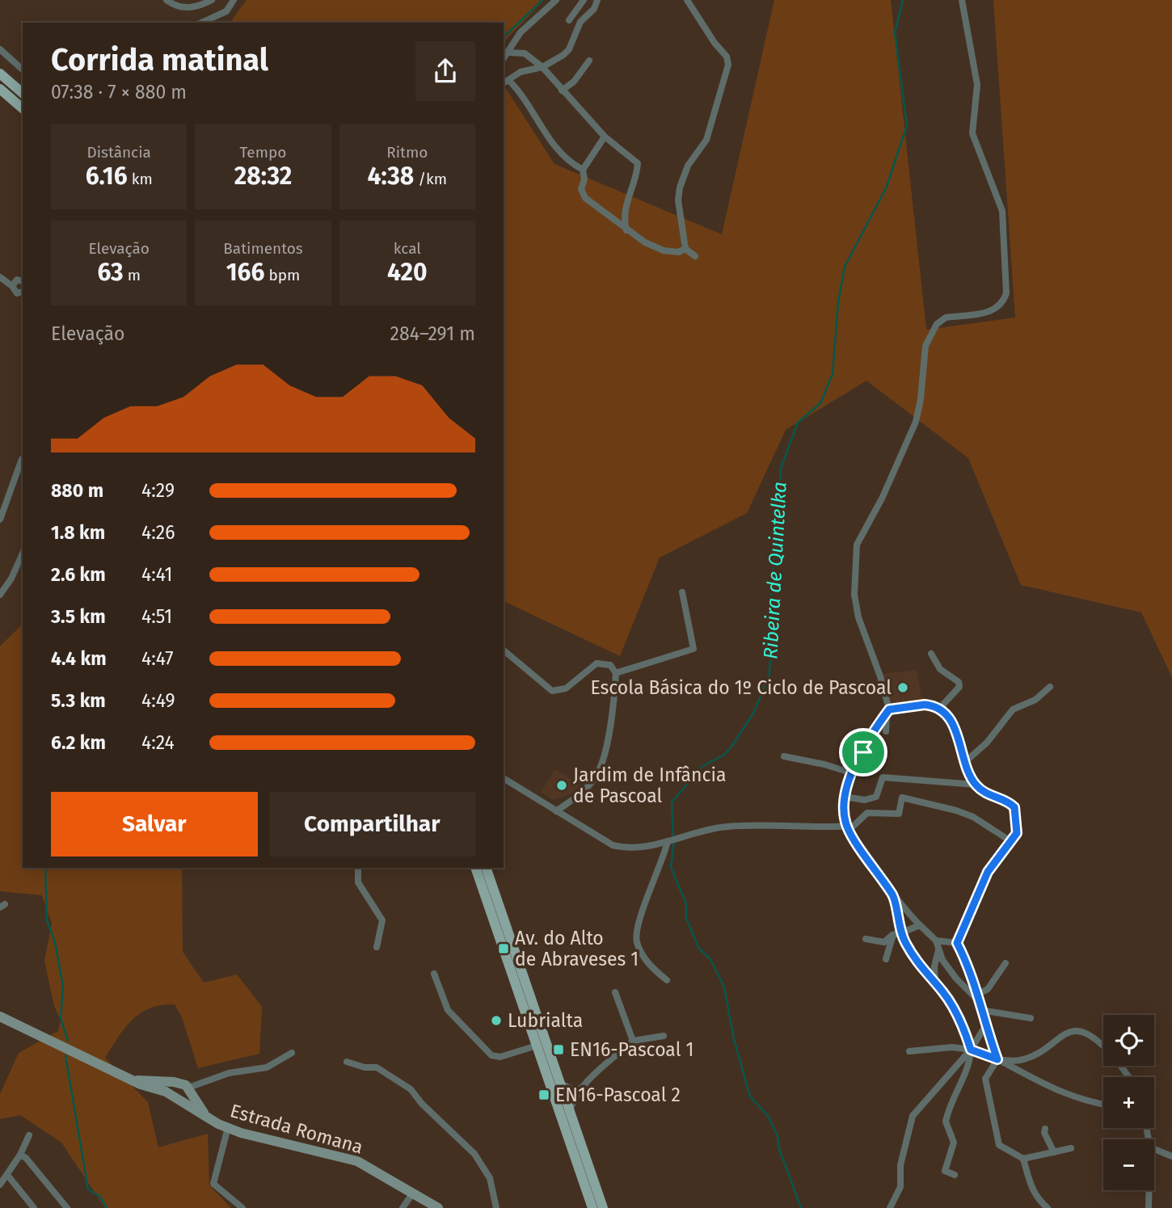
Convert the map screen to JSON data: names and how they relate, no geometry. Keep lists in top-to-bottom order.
{
  "streets": {
    "street": ["Estrada Romana"]
  },
  "water": ["Ribeira de Quintelka"],
  "places": {
    "other": ["Escola Básica do 1º Ciclo de Pascoal", "Jardim de Infância de Pascoal", "Lubrialta"],
    "transit": ["Av. do Alto de Abraveses 1", "EN16-Pascoal 1", "EN16-Pascoal 2"]
  },
  "page": {
    "heading": ["Corrida matinal", "07:38 · 7 × 880 m"],
    "stats": [
      ["Distância", "6.16 km"],
      ["Tempo", "28:32"],
      ["Ritmo", "4:38 /km"],
      ["Elevação", "63 m"],
      ["Batimentos", "166 bpm"],
      ["kcal", "420"]
    ],
    "chart": ["Elevação", "284–291 m"],
    "list": [
      {
        "name": "880 m",
        "note": "4:29"
      },
      {
        "name": "1.8 km",
        "note": "4:26"
      },
      {
        "name": "2.6 km",
        "note": "4:41"
      },
      {
        "name": "3.5 km",
        "note": "4:51"
      },
      {
        "name": "4.4 km",
        "note": "4:47"
      },
      {
        "name": "5.3 km",
        "note": "4:49"
      },
      {
        "name": "6.2 km",
        "note": "4:24"
      }
    ],
    "buttons": ["Salvar", "Compartilhar"],
    "map_buttons": ["+", "−"]
  }
}
